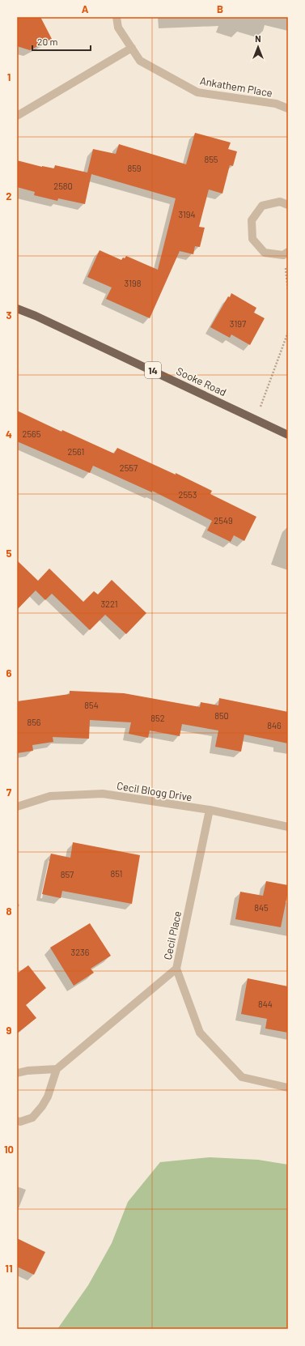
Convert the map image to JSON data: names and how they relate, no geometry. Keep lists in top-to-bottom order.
{
  "streets": {
    "main road": ["14", "Sooke Road"],
    "street": ["Ankathem Place", "Cecil Blogg Drive", "Cecil Place"]
  },
  "crossings": [
    ["Cecil Blogg Drive", "Cecil Place"]
  ],
  "house_numbers": [
    "855",
    "859",
    "2580",
    "3194",
    "3198",
    "3197",
    "2565",
    "2561",
    "2557",
    "2553",
    "2549",
    "3221",
    "854",
    "850",
    "852",
    "856",
    "846",
    "851",
    "857",
    "845",
    "3236",
    "844"
  ],
  "scale_bar": "20 m",
  "north": "top",
  "grid": {
    "columns": ["A", "B"],
    "rows": [
      "1",
      "2",
      "3",
      "4",
      "5",
      "6",
      "7",
      "8",
      "9",
      "10",
      "11"
    ]
  }
}
